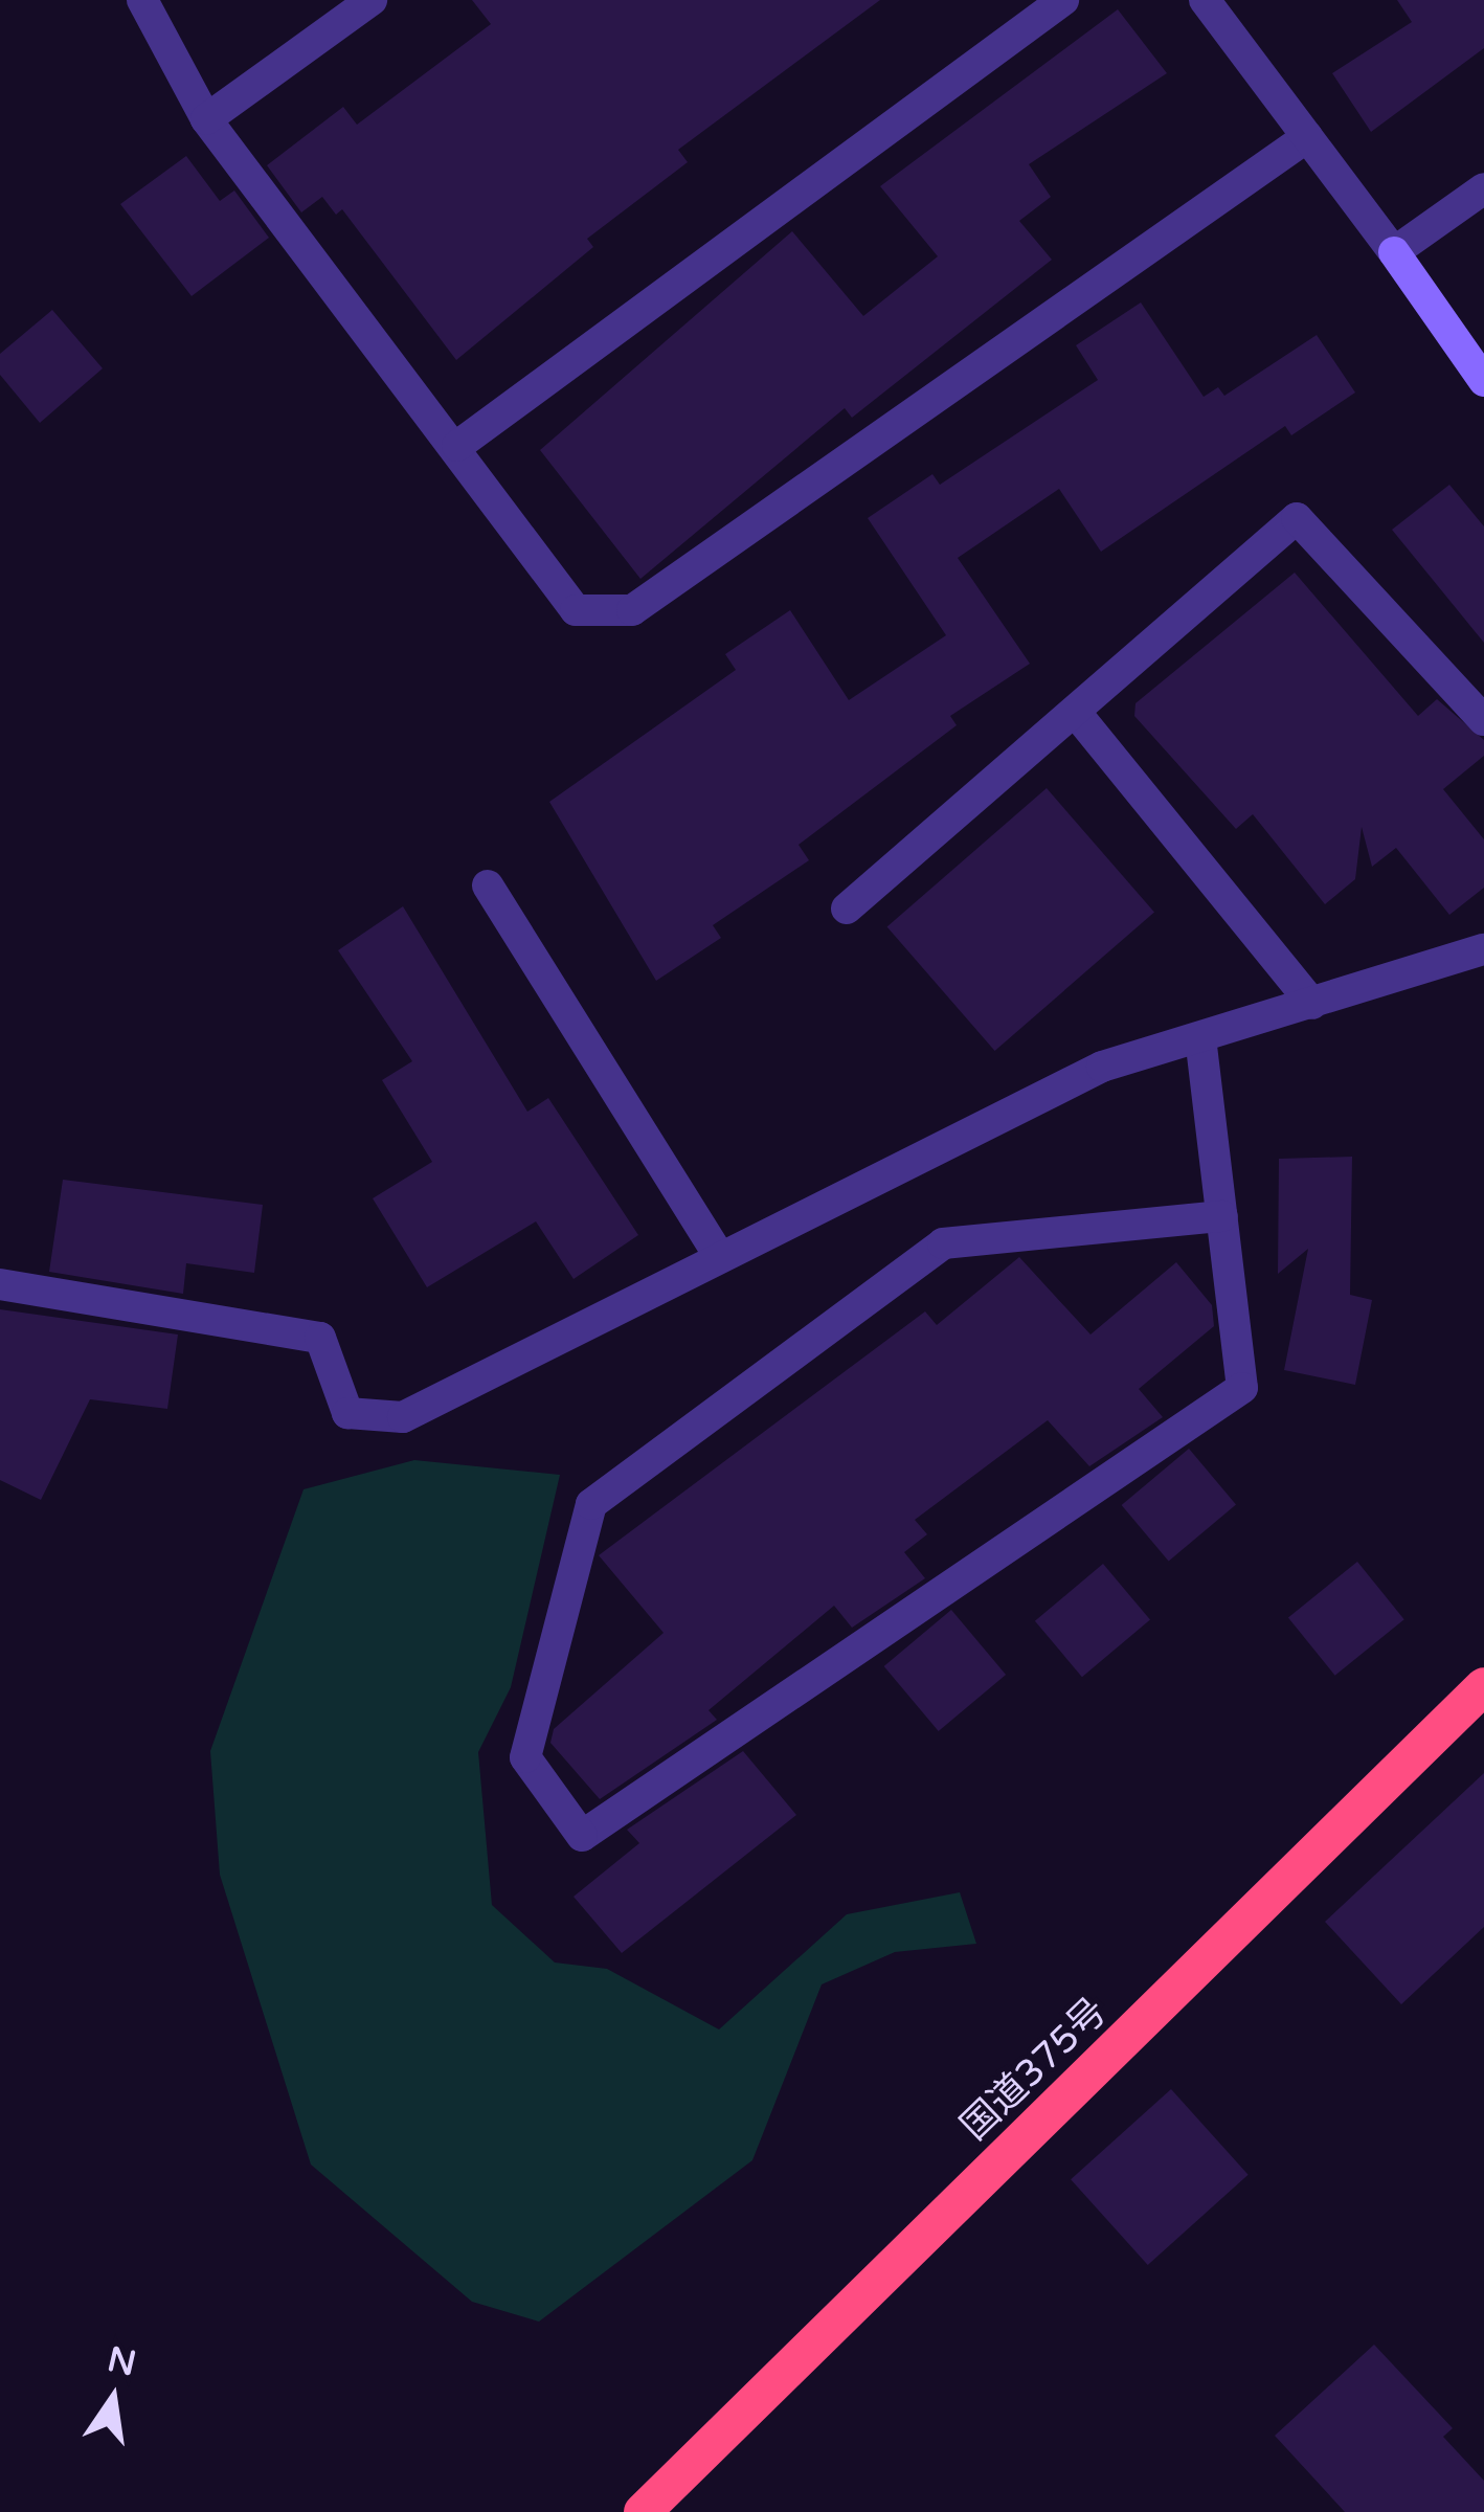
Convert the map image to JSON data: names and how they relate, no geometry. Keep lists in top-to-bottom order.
{
  "streets": {
    "highway": ["国道375号"]
  },
  "north": "top"
}
